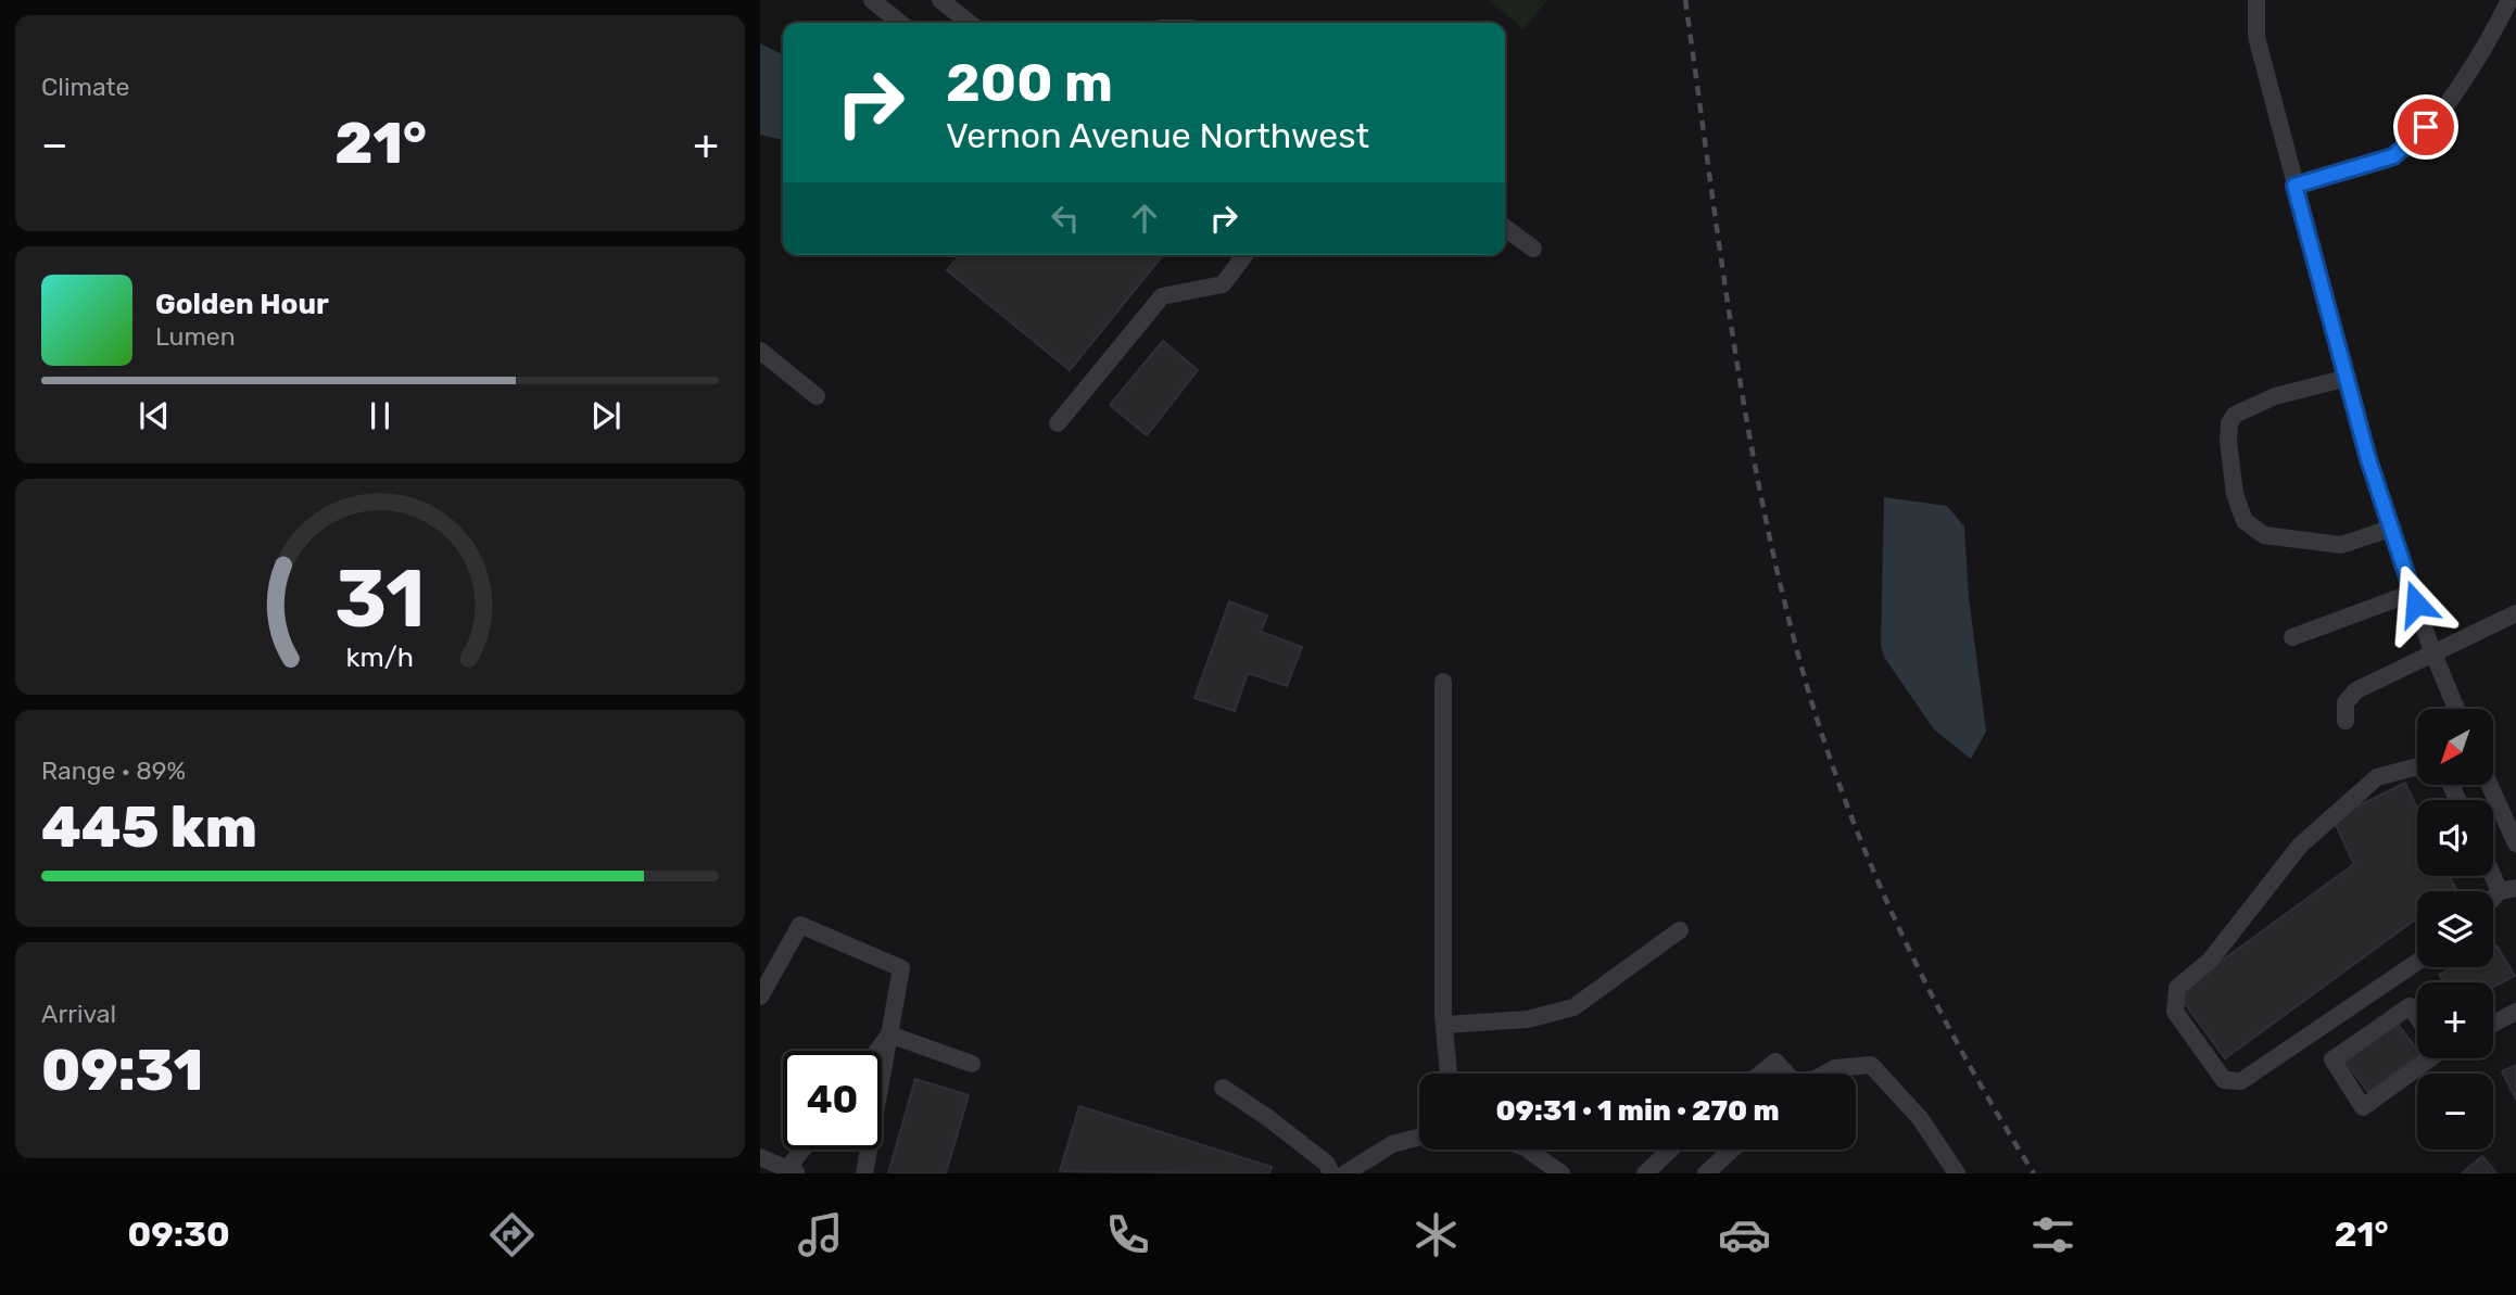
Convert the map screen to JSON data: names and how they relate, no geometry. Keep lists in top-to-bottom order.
{
  "north": "bottom left",
  "page": {
    "tile": [
      "Climate",
      ["Range · 89%", "445 km"],
      ["Arrival", "09:31"]
    ],
    "turn": ["200 m", "Vernon Avenue Northwest"],
    "heat": ["−", "21°", "+"],
    "song": ["Golden Hour", "Lumen"],
    "map_buttons": ["+", "−"],
    "limit": "40",
    "trip": "09:31 · 1 min · 270 m",
    "tabs": ["09:30", "21°"],
    "gauge": ["31", "km/h"]
  }
}
